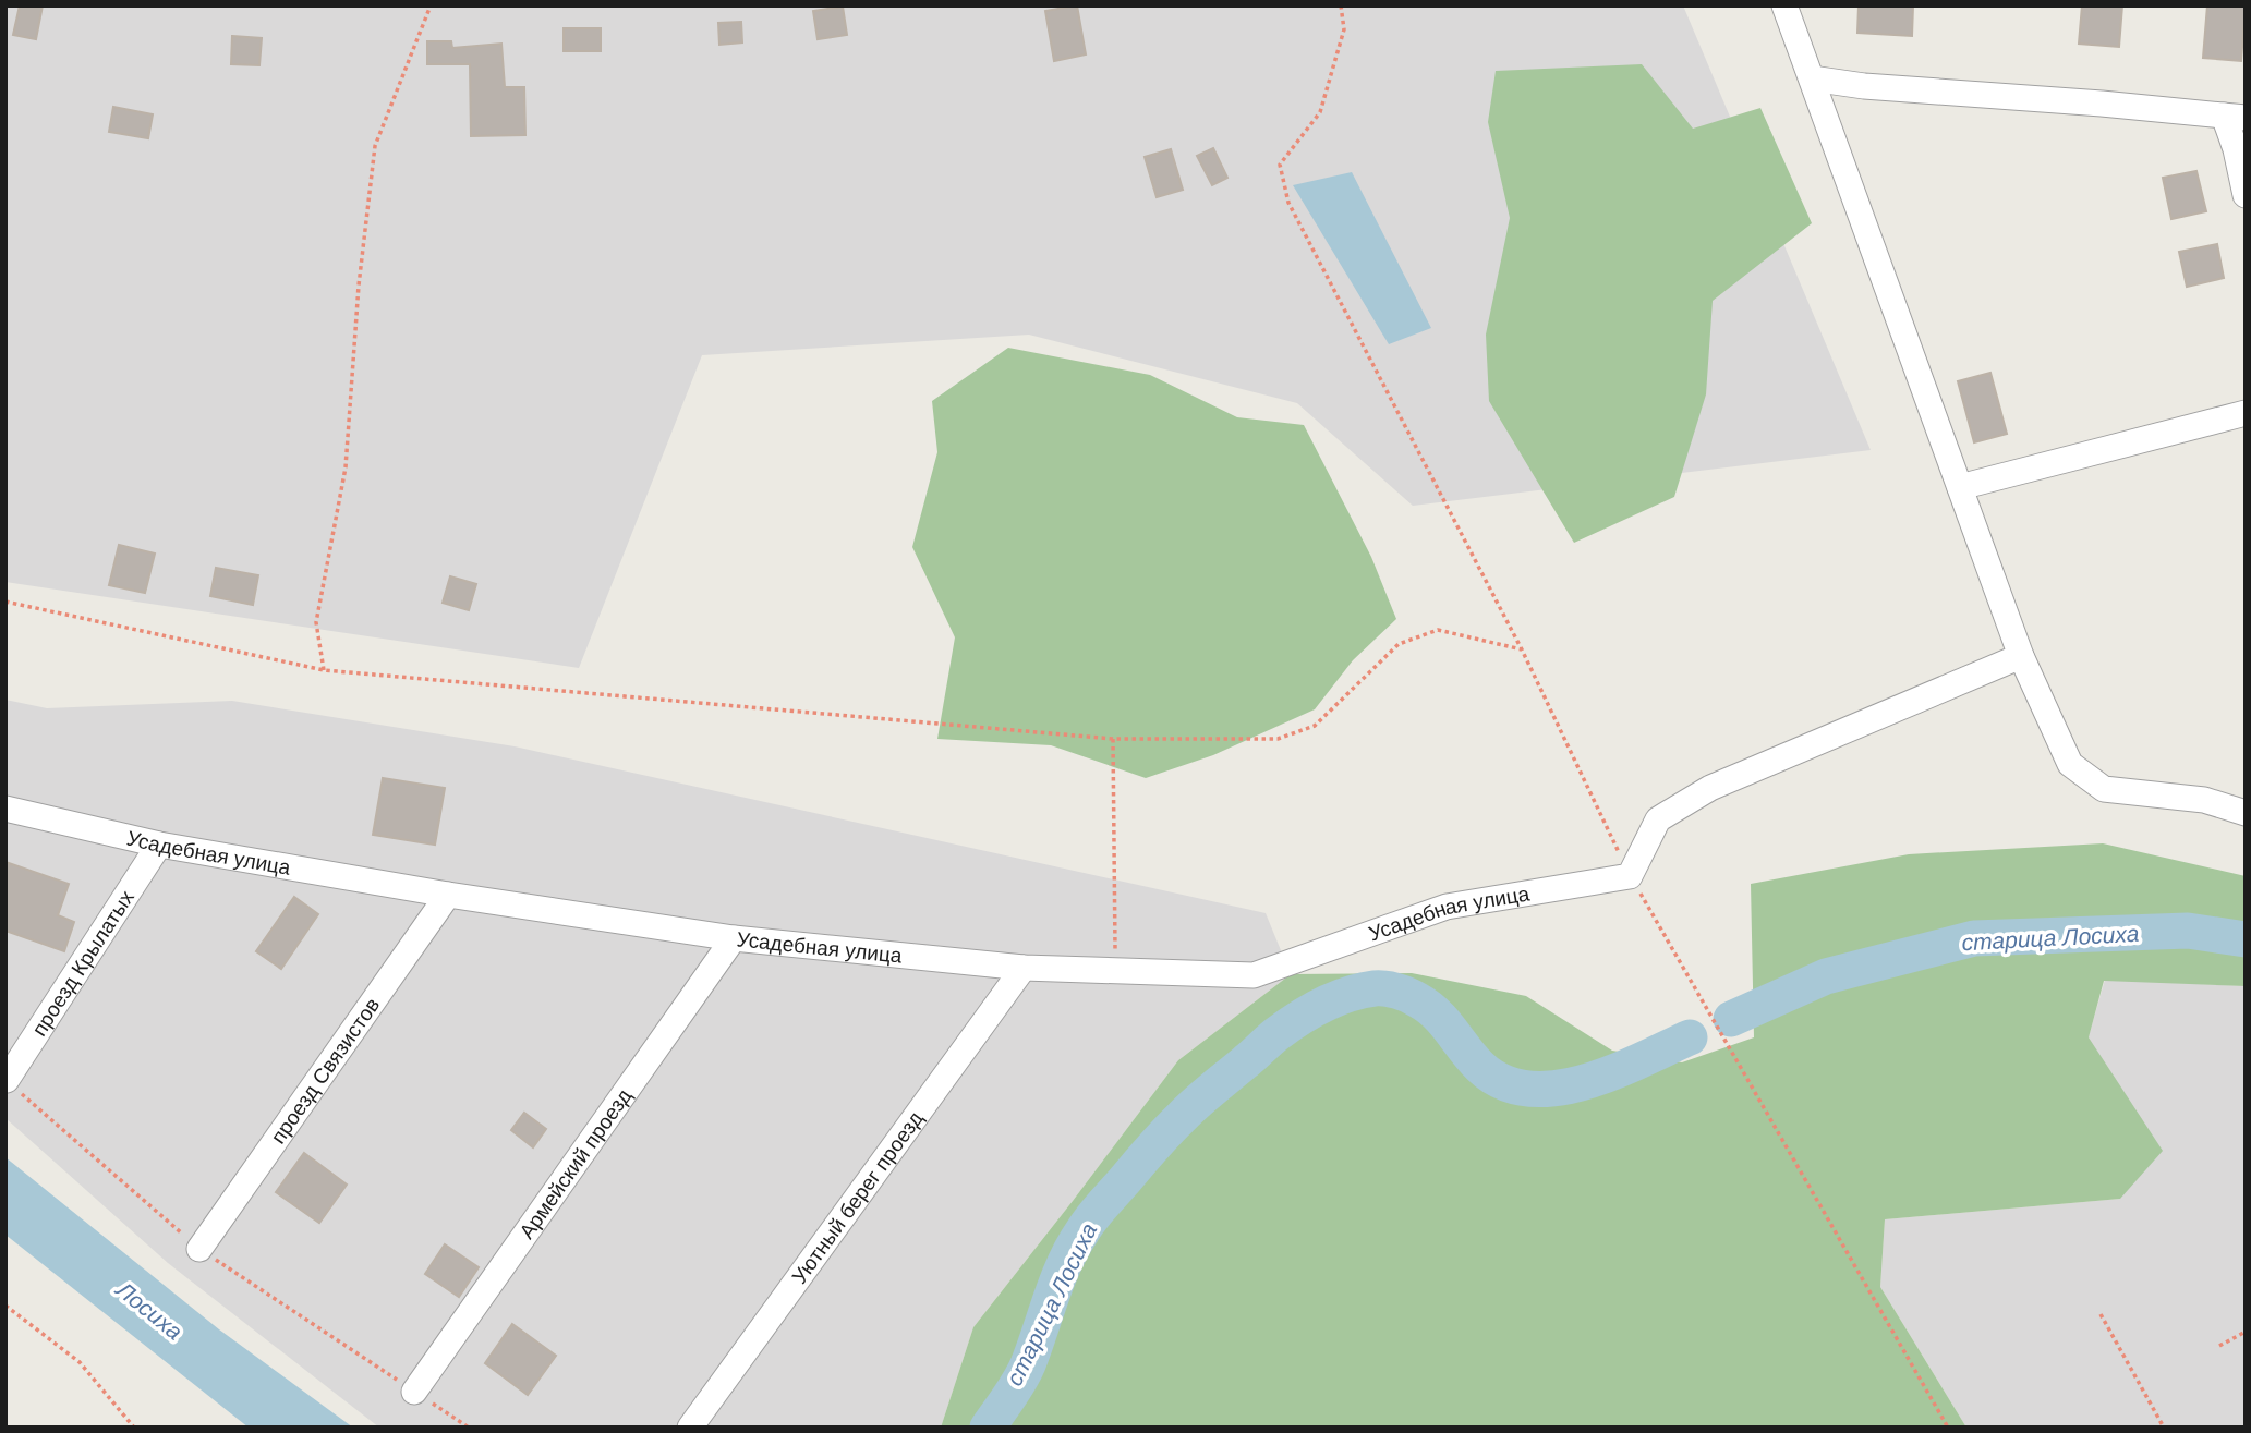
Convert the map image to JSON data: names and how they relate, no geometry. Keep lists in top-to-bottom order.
{
  "streets": {
    "street": [
      "Усадебная улица",
      "проезд Крылатых",
      "проезд Связистов",
      "Армейский проезд",
      "Уютный берег проезд"
    ]
  },
  "crossings": [
    ["Усадебная улица", "проезд Крылатых"],
    ["Усадебная улица", "проезд Связистов"],
    ["Усадебная улица", "Армейский проезд"],
    ["Усадебная улица", "Уютный берег проезд"]
  ],
  "water": ["старица Лосиха", "Лосиха"]
}
